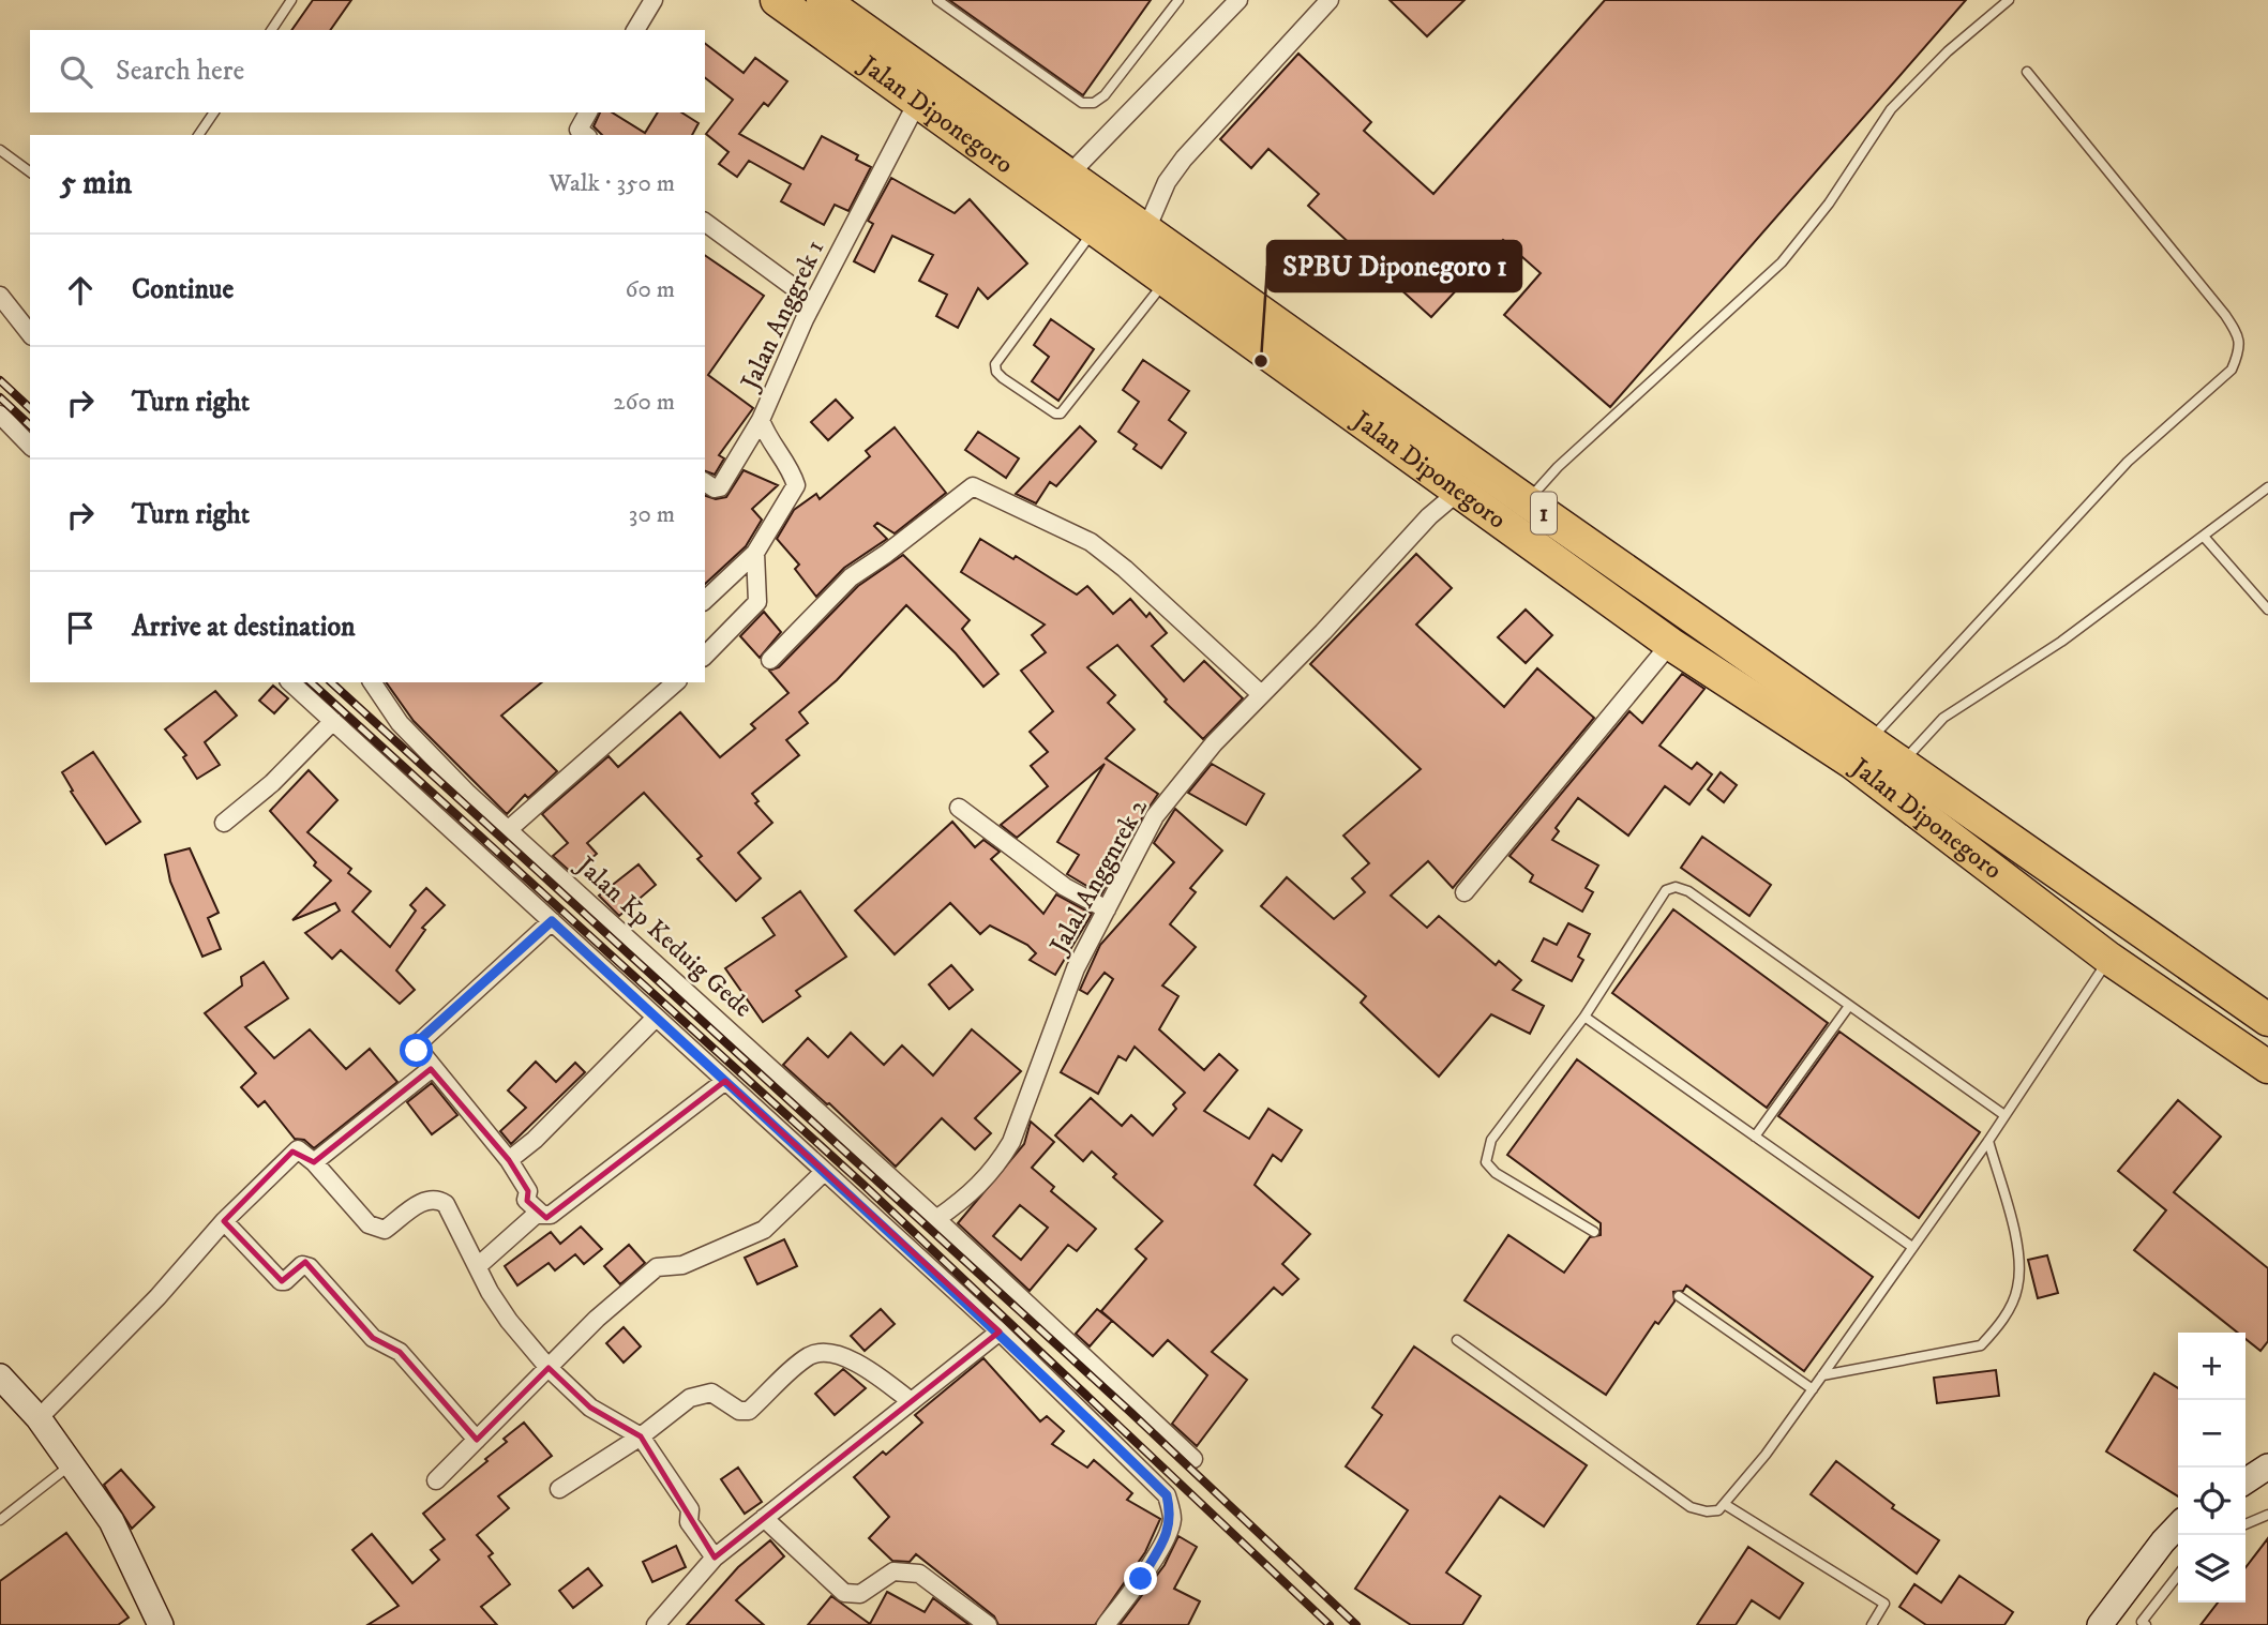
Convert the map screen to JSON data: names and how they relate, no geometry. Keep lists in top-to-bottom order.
{
  "streets": {
    "highway": ["Jalan Diponegoro", "1"],
    "street": ["Jalan Anggrek 1", "Jalal Anggnrek 2", "Jalan Kp Keduig Gede"]
  },
  "crossings": [
    ["Jalan Diponegoro", "Jalan Anggrek 1"],
    ["Jalan Diponegoro", "Jalal Anggnrek 2"],
    ["Jalal Anggnrek 2", "Jalan Kp Keduig Gede"]
  ],
  "places": ["SPBU Diponegoro 1"],
  "page": {
    "search": "Search here",
    "heading": ["5 min", "Walk · 350 m"],
    "list": [
      ["Continue", "60 m"],
      ["Turn right", "260 m"],
      ["Turn right", "30 m"],
      "Arrive at destination"
    ],
    "map_buttons": ["+", "−"]
  }
}
